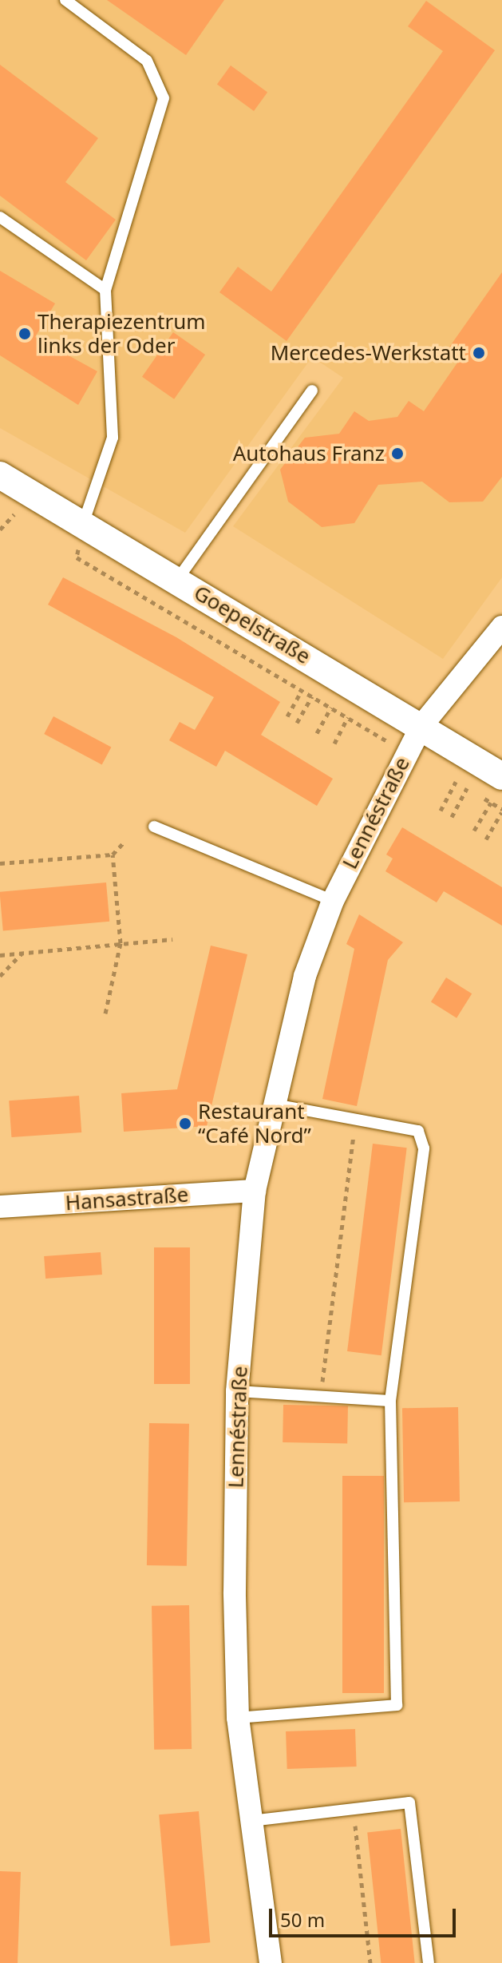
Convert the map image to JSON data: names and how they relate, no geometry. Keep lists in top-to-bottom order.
{
  "streets": {
    "street": ["Goepelstraße", "Lennéstraße", "Hansastraße"]
  },
  "crossings": [
    ["Goepelstraße", "Lennéstraße"],
    ["Lennéstraße", "Hansastraße"]
  ],
  "places": [
    "Therapiezentrum links der Oder",
    "Mercedes-Werkstatt",
    "Autohaus Franz",
    "Restaurant “Café Nord”"
  ],
  "scale_bar": "50 m"
}
